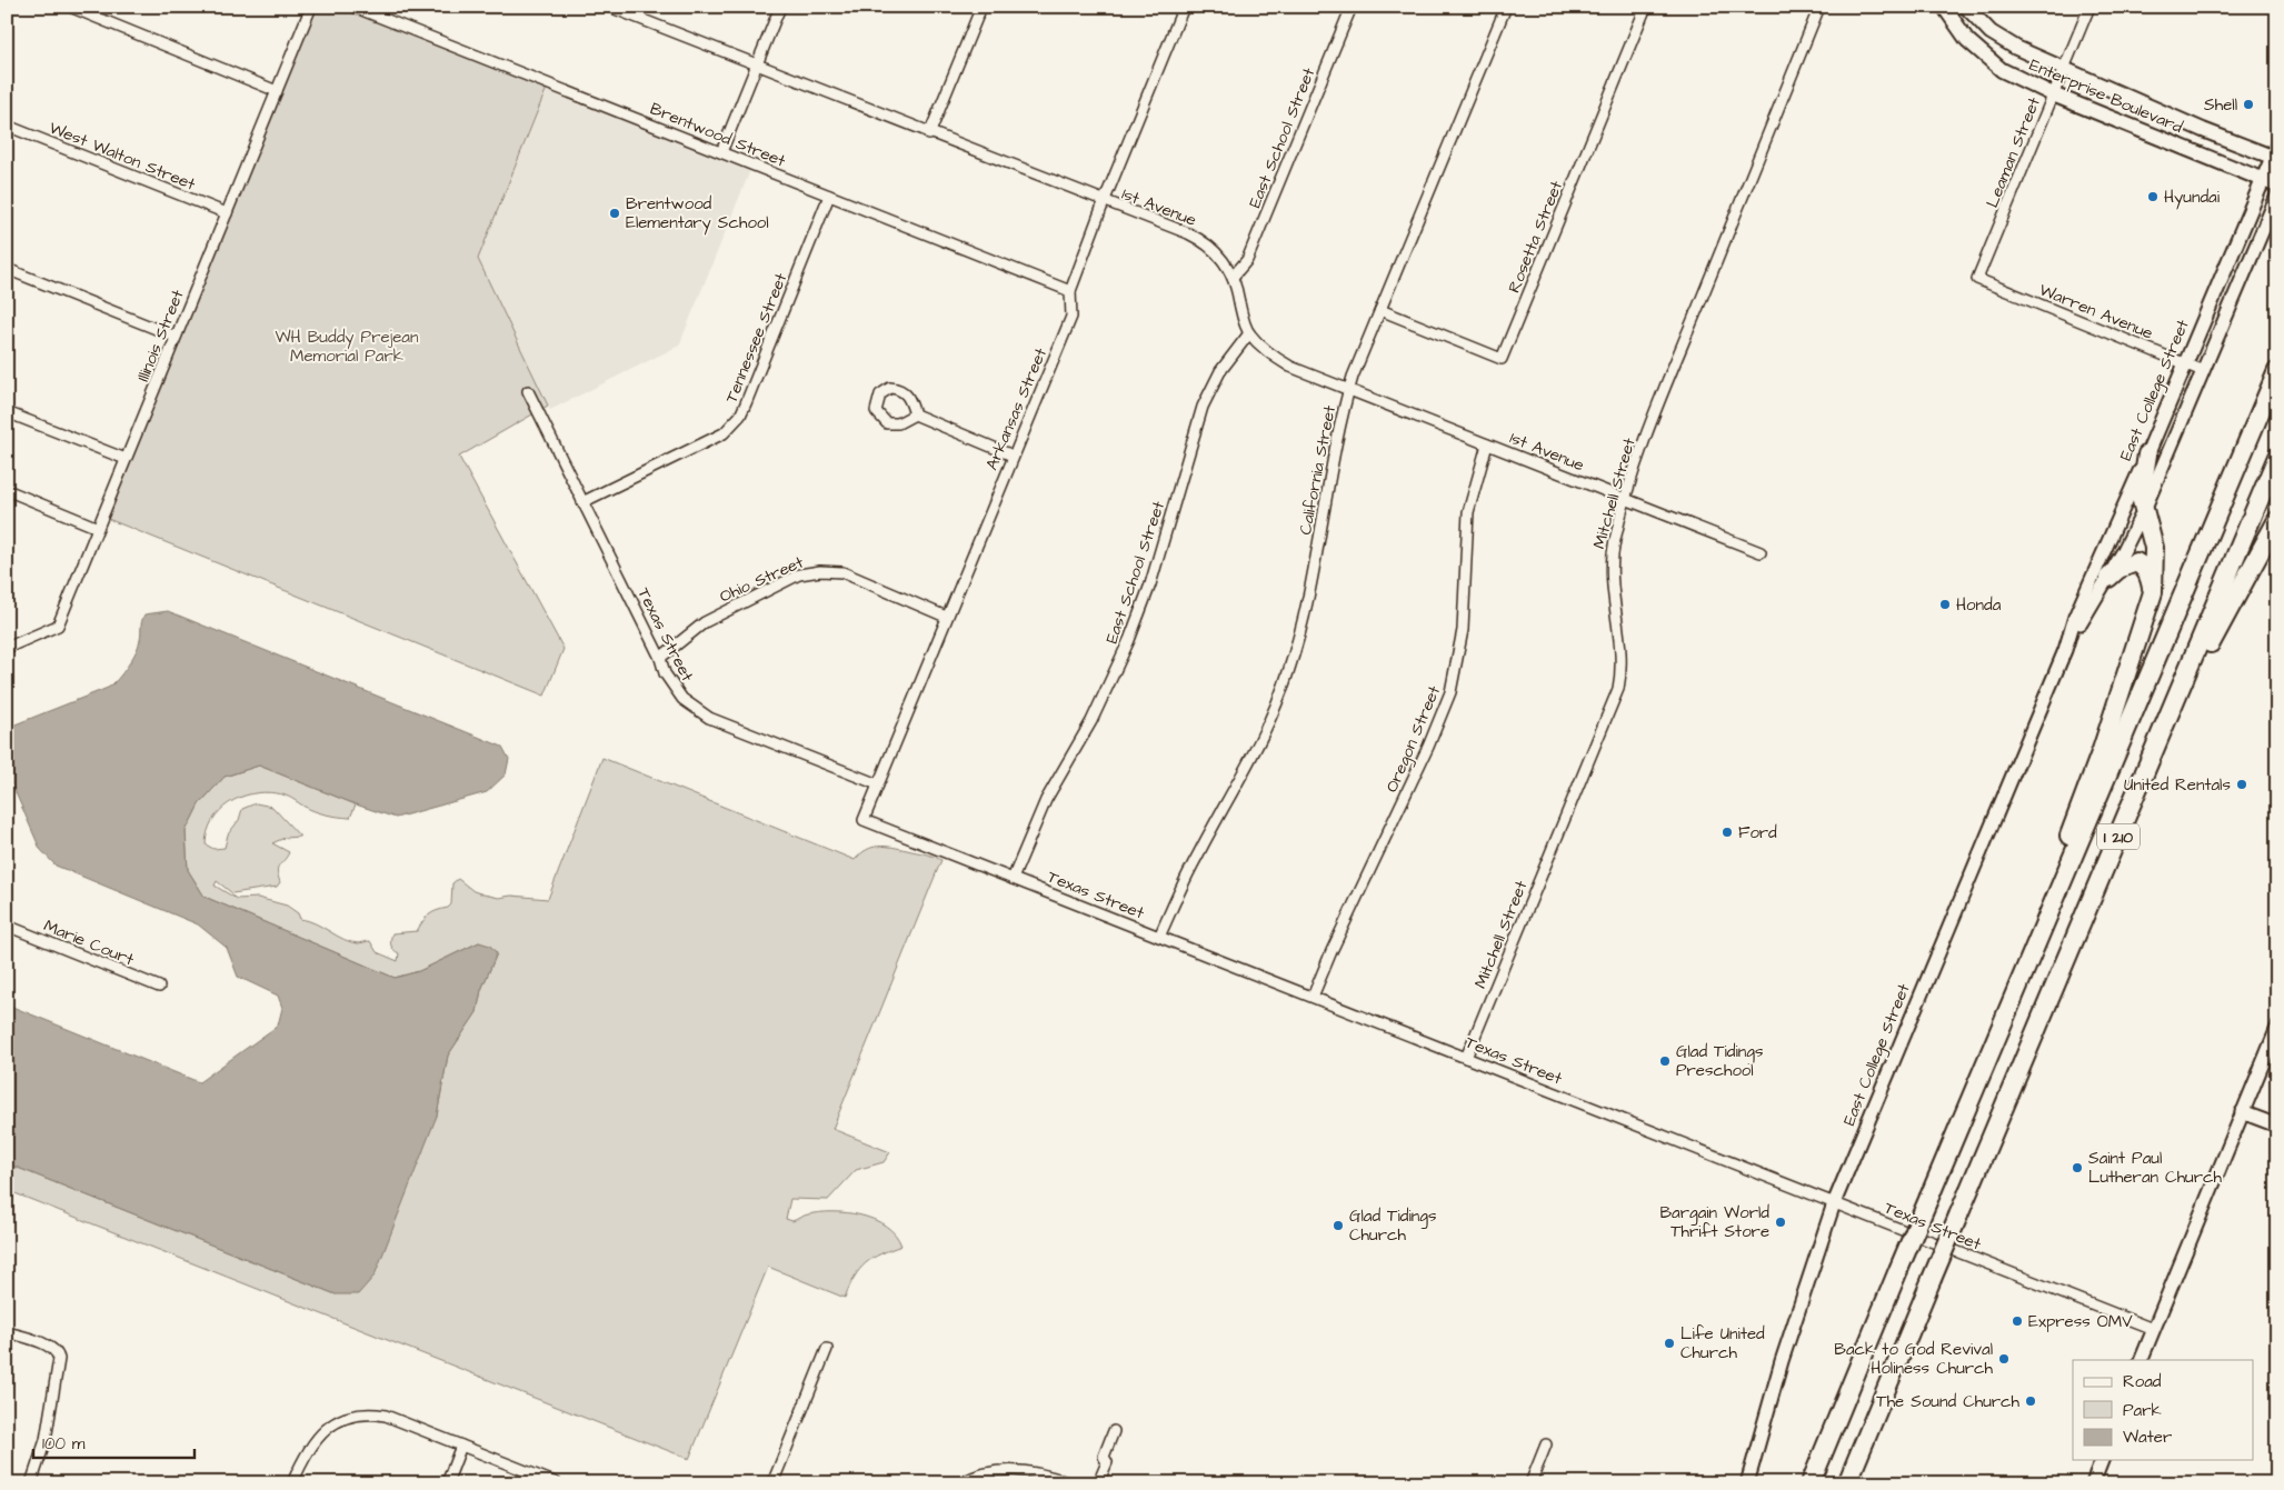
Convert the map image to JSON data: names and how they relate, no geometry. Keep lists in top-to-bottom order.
{
  "streets": {
    "highway": ["I 210"],
    "main road": ["Enterprise Boulevard", "East College Street"],
    "street": [
      "Brentwood Street",
      "East School Street",
      "Leaman Street",
      "West Walton Street",
      "1st Avenue",
      "Rosetta Street",
      "Warren Avenue",
      "Illinois Street",
      "Tennessee Street",
      "Arkansas Street",
      "California Street",
      "Mitchell Street",
      "Ohio Street",
      "Texas Street",
      "Oregon Street",
      "Marie Court"
    ]
  },
  "crossings": [
    ["Enterprise Boulevard", "Leaman Street"],
    ["Enterprise Boulevard", "East College Street"],
    ["Brentwood Street", "Tennessee Street"],
    ["Brentwood Street", "Arkansas Street"],
    ["East School Street", "1st Avenue"],
    ["East School Street", "Texas Street"],
    ["Leaman Street", "Warren Avenue"],
    ["West Walton Street", "Illinois Street"],
    ["1st Avenue", "Arkansas Street"],
    ["1st Avenue", "California Street"],
    ["1st Avenue", "Mitchell Street"],
    ["1st Avenue", "Oregon Street"],
    ["Rosetta Street", "California Street"],
    ["Warren Avenue", "East College Street"],
    ["Tennessee Street", "Texas Street"],
    ["East College Street", "Texas Street"],
    ["Arkansas Street", "Ohio Street"],
    ["Arkansas Street", "Texas Street"],
    ["California Street", "Texas Street"],
    ["Mitchell Street", "Texas Street"],
    ["Ohio Street", "Texas Street"],
    ["Texas Street", "Oregon Street"]
  ],
  "parks": ["WH Buddy Prejean Memorial Park"],
  "places": [
    "Shell",
    "Hyundai",
    "Brentwood Elementary School",
    "Honda",
    "United Rentals",
    "Ford",
    "Glad Tidings Preschool",
    "Saint Paul Lutheran Church",
    "Bargain World Thrift Store",
    "Glad Tidings Church",
    "Express OMV",
    "Life United Church",
    "Back to God Revival Holiness Church",
    "The Sound Church"
  ],
  "legend": ["Road", "Park", "Water"],
  "scale_bar": "100 m"
}
